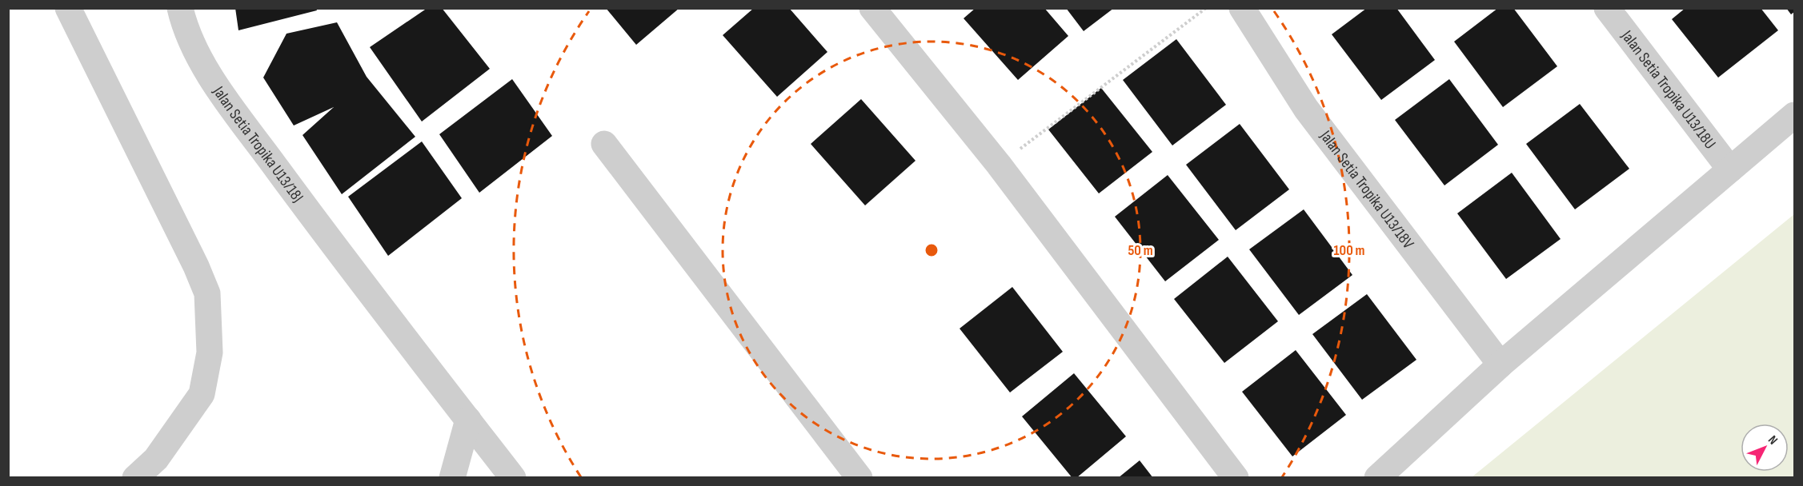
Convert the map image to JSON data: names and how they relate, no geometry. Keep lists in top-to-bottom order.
{
  "streets": {
    "street": ["Jalan Setia Tropika U13/18U", "Jalan Setia Tropika U13/18J", "Jalan Setia Tropika U13/18V"]
  },
  "north": "top right",
  "rings": ["50 m", "100 m"]
}
